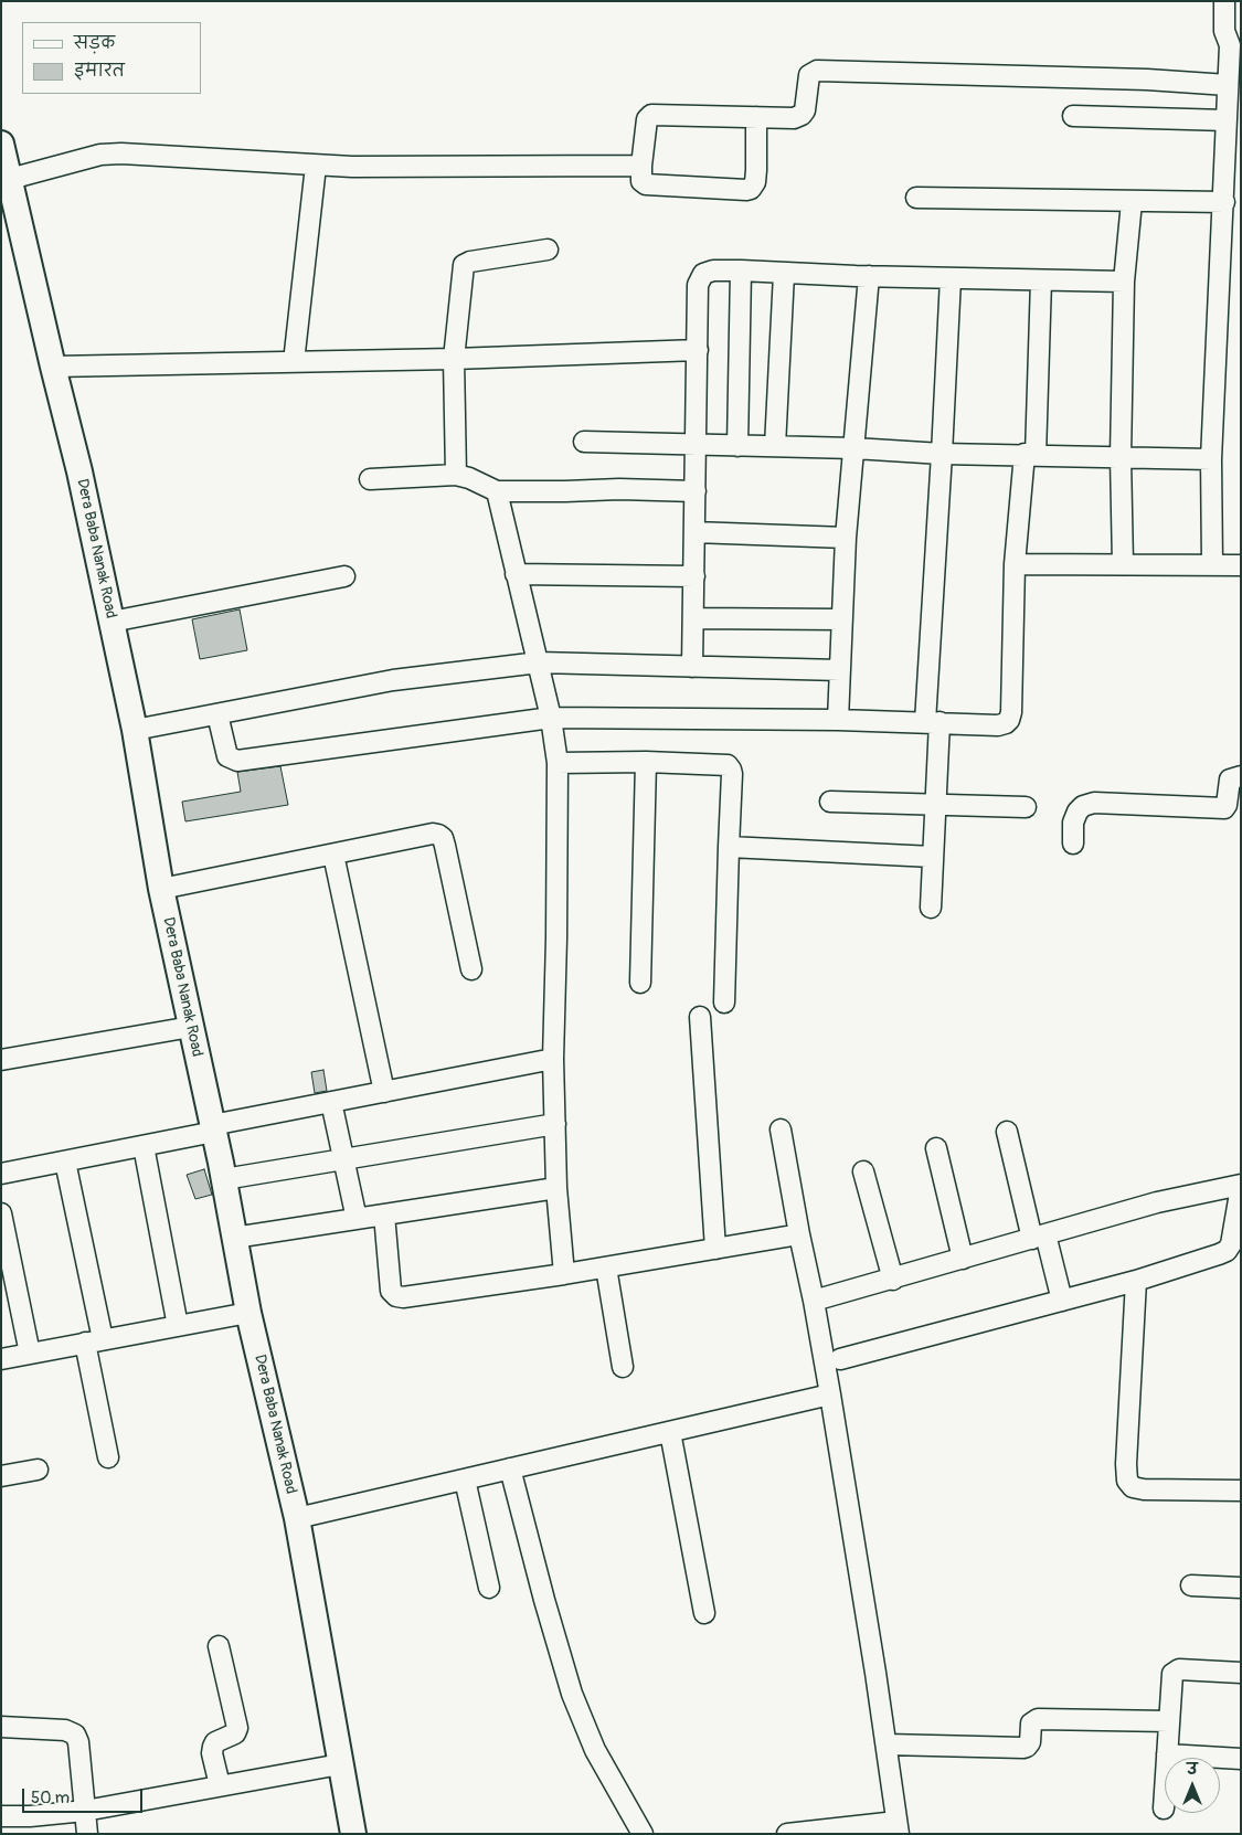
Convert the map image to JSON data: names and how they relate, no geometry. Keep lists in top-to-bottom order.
{
  "streets": {
    "main road": ["Dera Baba Nanak Road"]
  },
  "legend": ["सड़क", "इमारत"],
  "scale_bar": "50 m",
  "north": "top"
}
